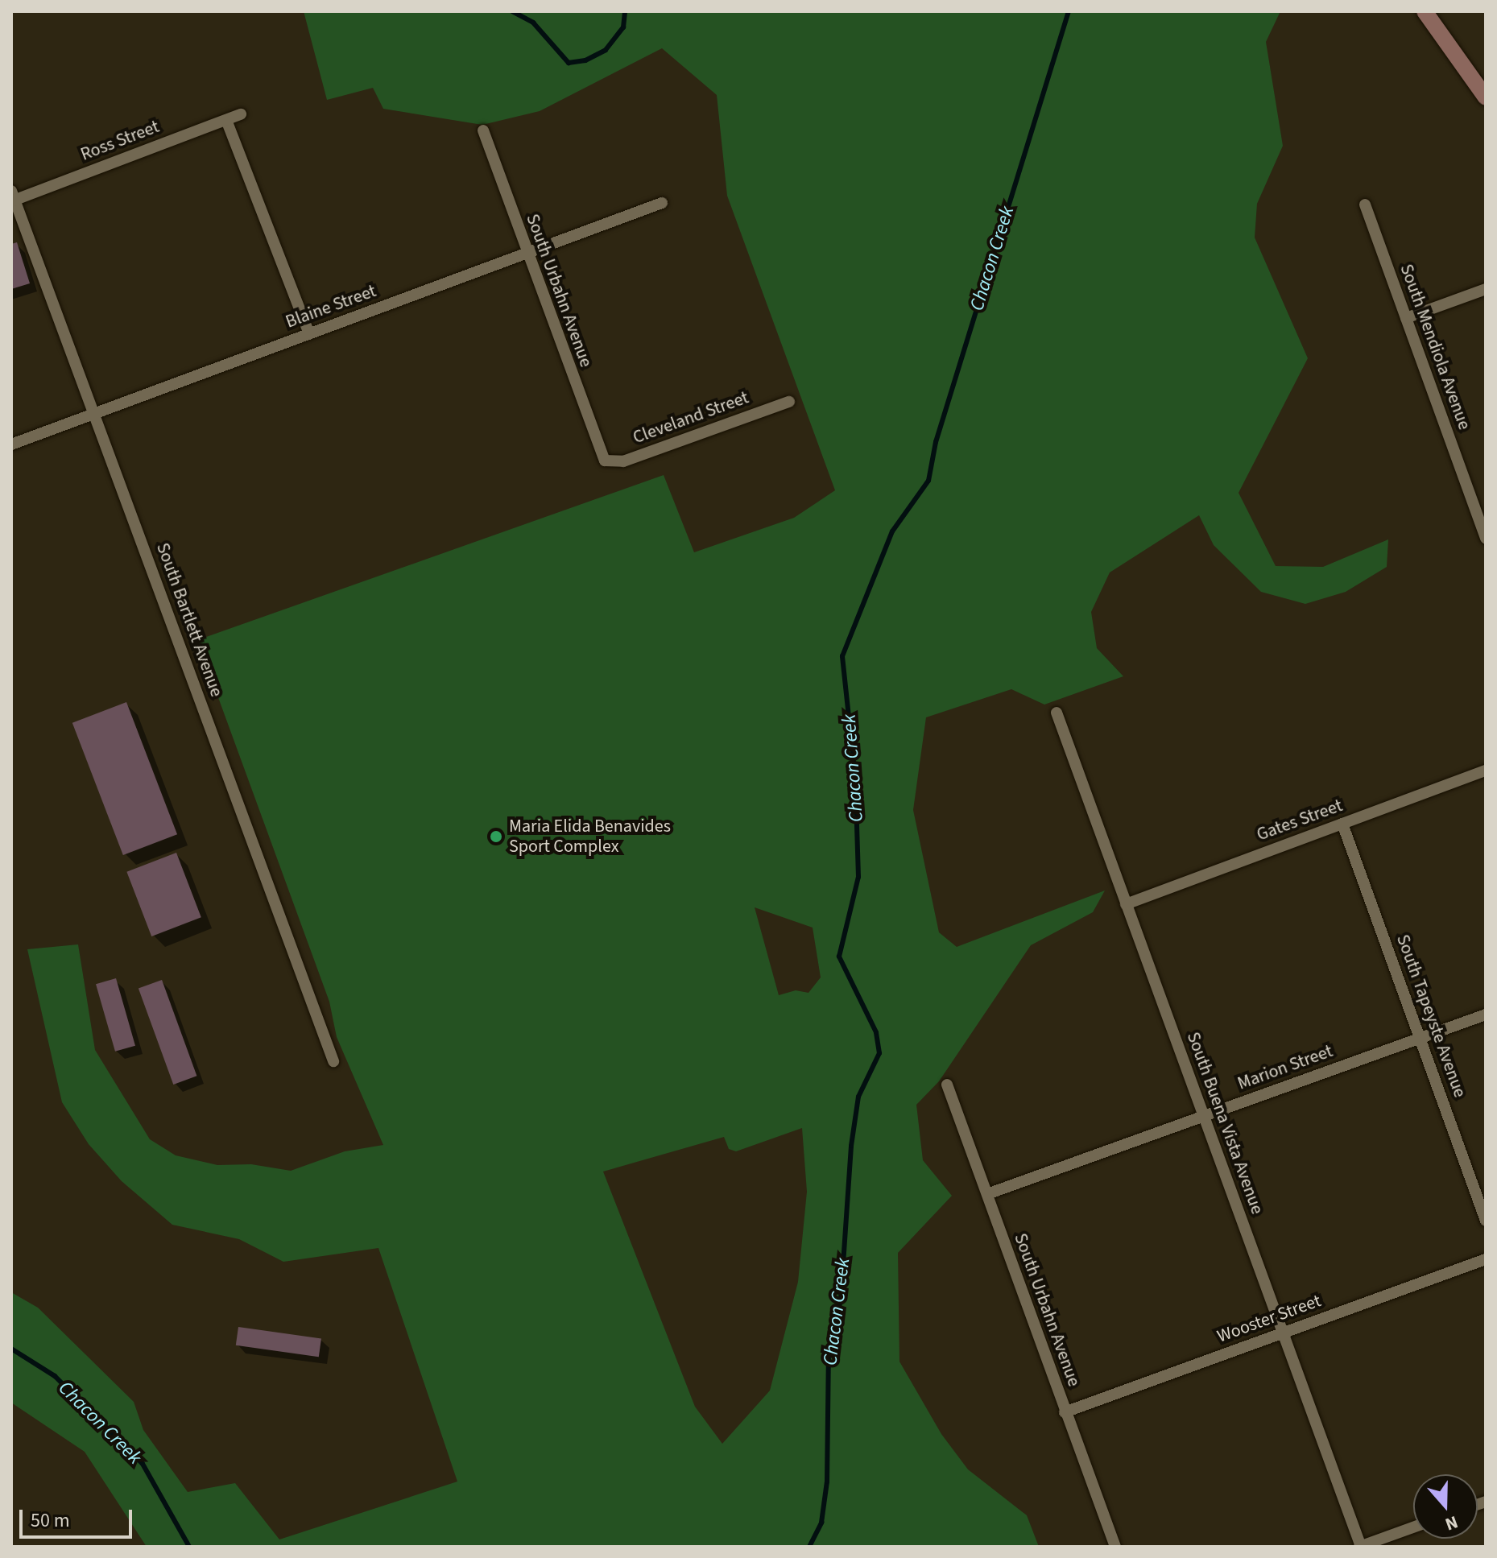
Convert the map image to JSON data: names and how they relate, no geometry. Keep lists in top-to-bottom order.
{
  "streets": {
    "street": [
      "Ross Street",
      "South Urbahn Avenue",
      "Blaine Street",
      "South Mendiola Avenue",
      "Cleveland Street",
      "South Bartlett Avenue",
      "Gates Street",
      "South Tapeyste Avenue",
      "Marion Street",
      "South Buena Vista Avenue",
      "Wooster Street"
    ]
  },
  "crossings": [
    ["Ross Street", "South Bartlett Avenue"],
    ["South Urbahn Avenue", "Blaine Street"],
    ["South Urbahn Avenue", "Cleveland Street"],
    ["South Urbahn Avenue", "Marion Street"],
    ["South Urbahn Avenue", "Wooster Street"],
    ["Blaine Street", "South Bartlett Avenue"],
    ["Gates Street", "South Tapeyste Avenue"],
    ["Gates Street", "South Buena Vista Avenue"],
    ["South Tapeyste Avenue", "Marion Street"],
    ["Marion Street", "South Buena Vista Avenue"],
    ["South Buena Vista Avenue", "Wooster Street"]
  ],
  "water": ["Chacon Creek"],
  "places": ["Maria Elida Benavides Sport Complex"],
  "scale_bar": "50 m",
  "north": "bottom"
}
